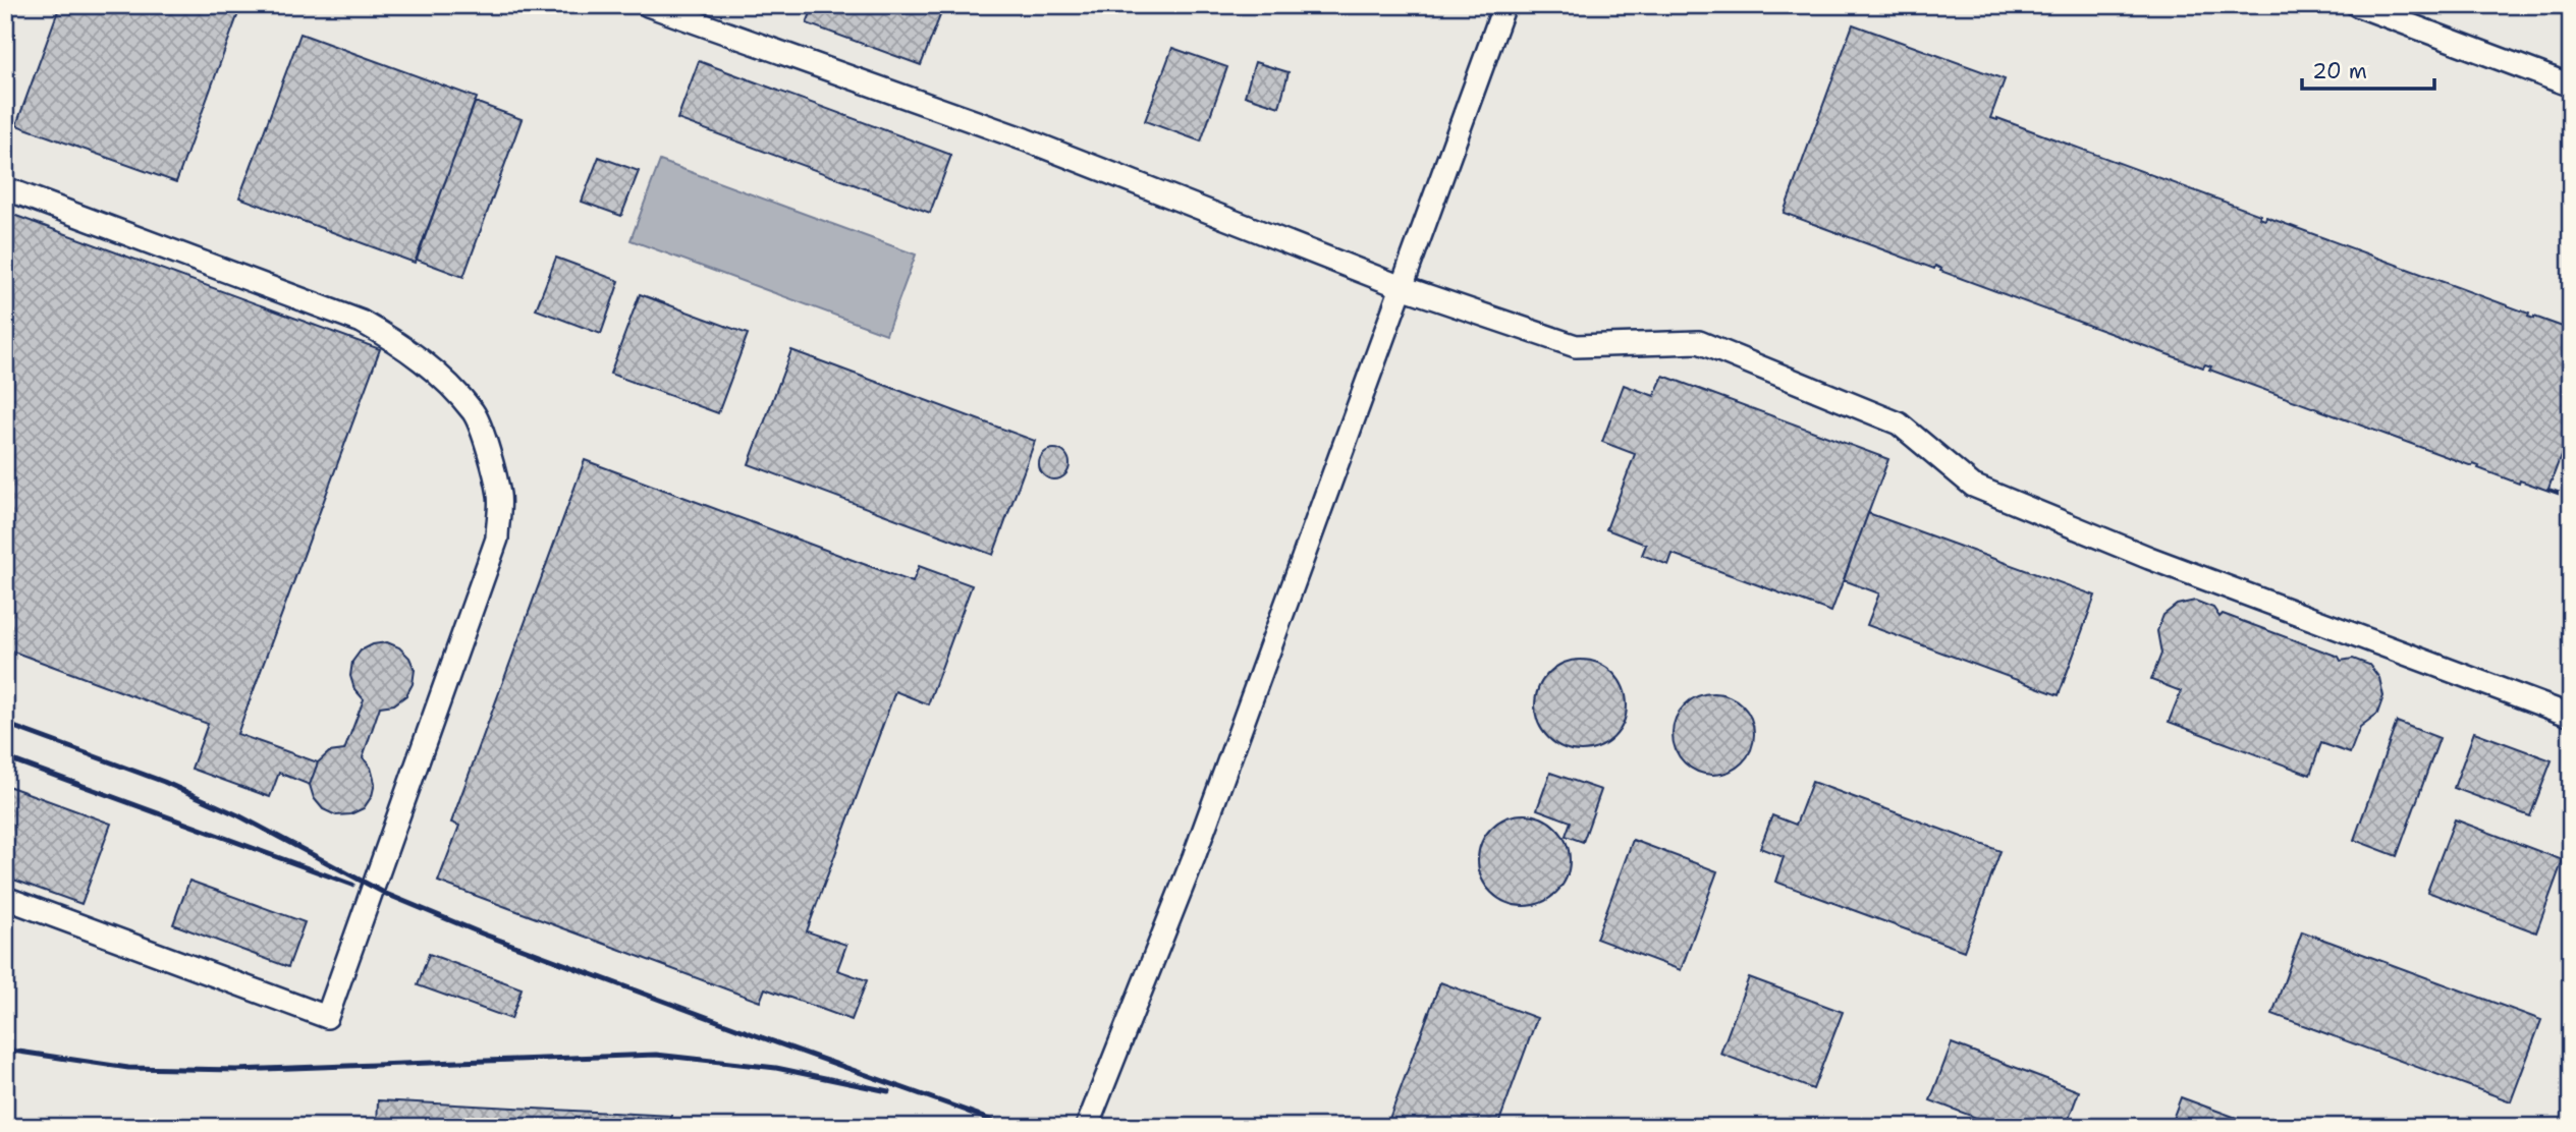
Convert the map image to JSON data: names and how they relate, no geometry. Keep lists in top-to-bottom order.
{
  "scale_bar": "20 m"
}
